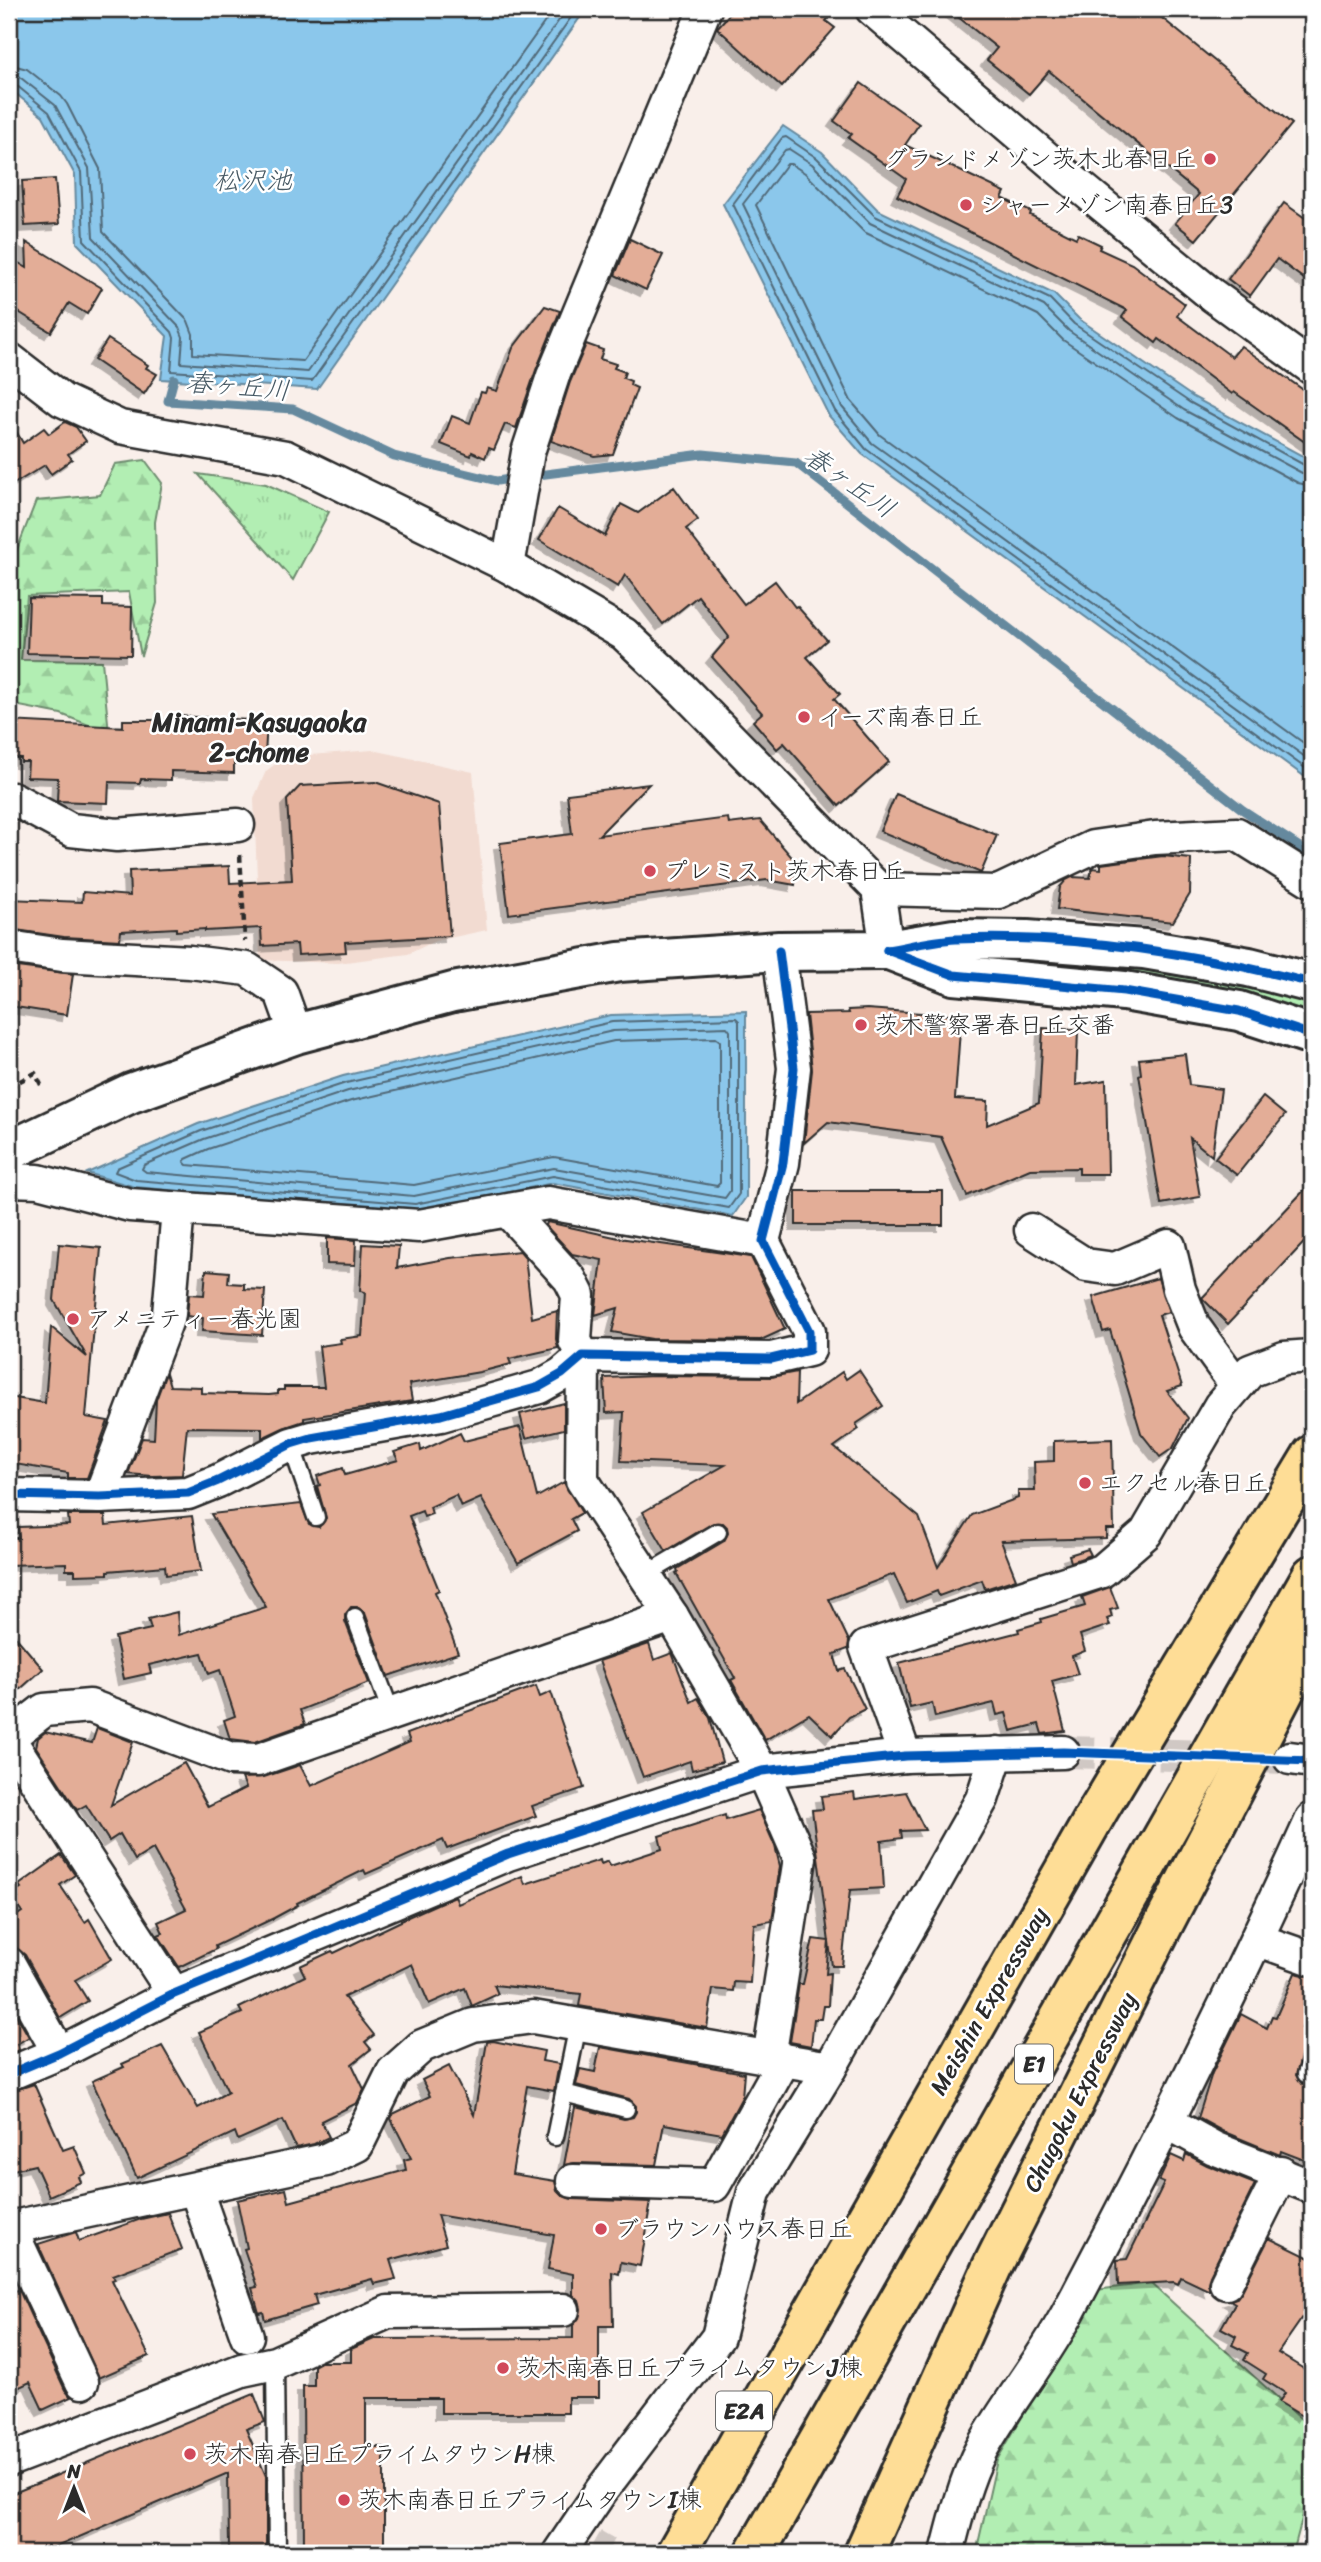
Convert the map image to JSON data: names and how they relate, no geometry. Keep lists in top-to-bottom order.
{
  "streets": {
    "highway": [
      "Meishin Expressway",
      "E1",
      "Chugoku Expressway",
      "E2A"
    ]
  },
  "crossings": [
    ["Meishin Expressway", "E2A"]
  ],
  "districts": ["Minami-Kasugaoka 2-chome"],
  "water": ["松沢池", "春ヶ丘川"],
  "places": [
    "グランドメゾン茨木北春日丘",
    "シャーメゾン南春日丘3",
    "イーズ南春日丘",
    "プレミスト茨木春日丘",
    "茨木警察署春日丘交番",
    "アメニティー春光園",
    "エクセル春日丘",
    "ブラウンハウス春日丘",
    "茨木南春日丘プライムタウンJ棟",
    "茨木南春日丘プライムタウンH棟",
    "茨木南春日丘プライムタウンI棟"
  ],
  "north": "top"
}
